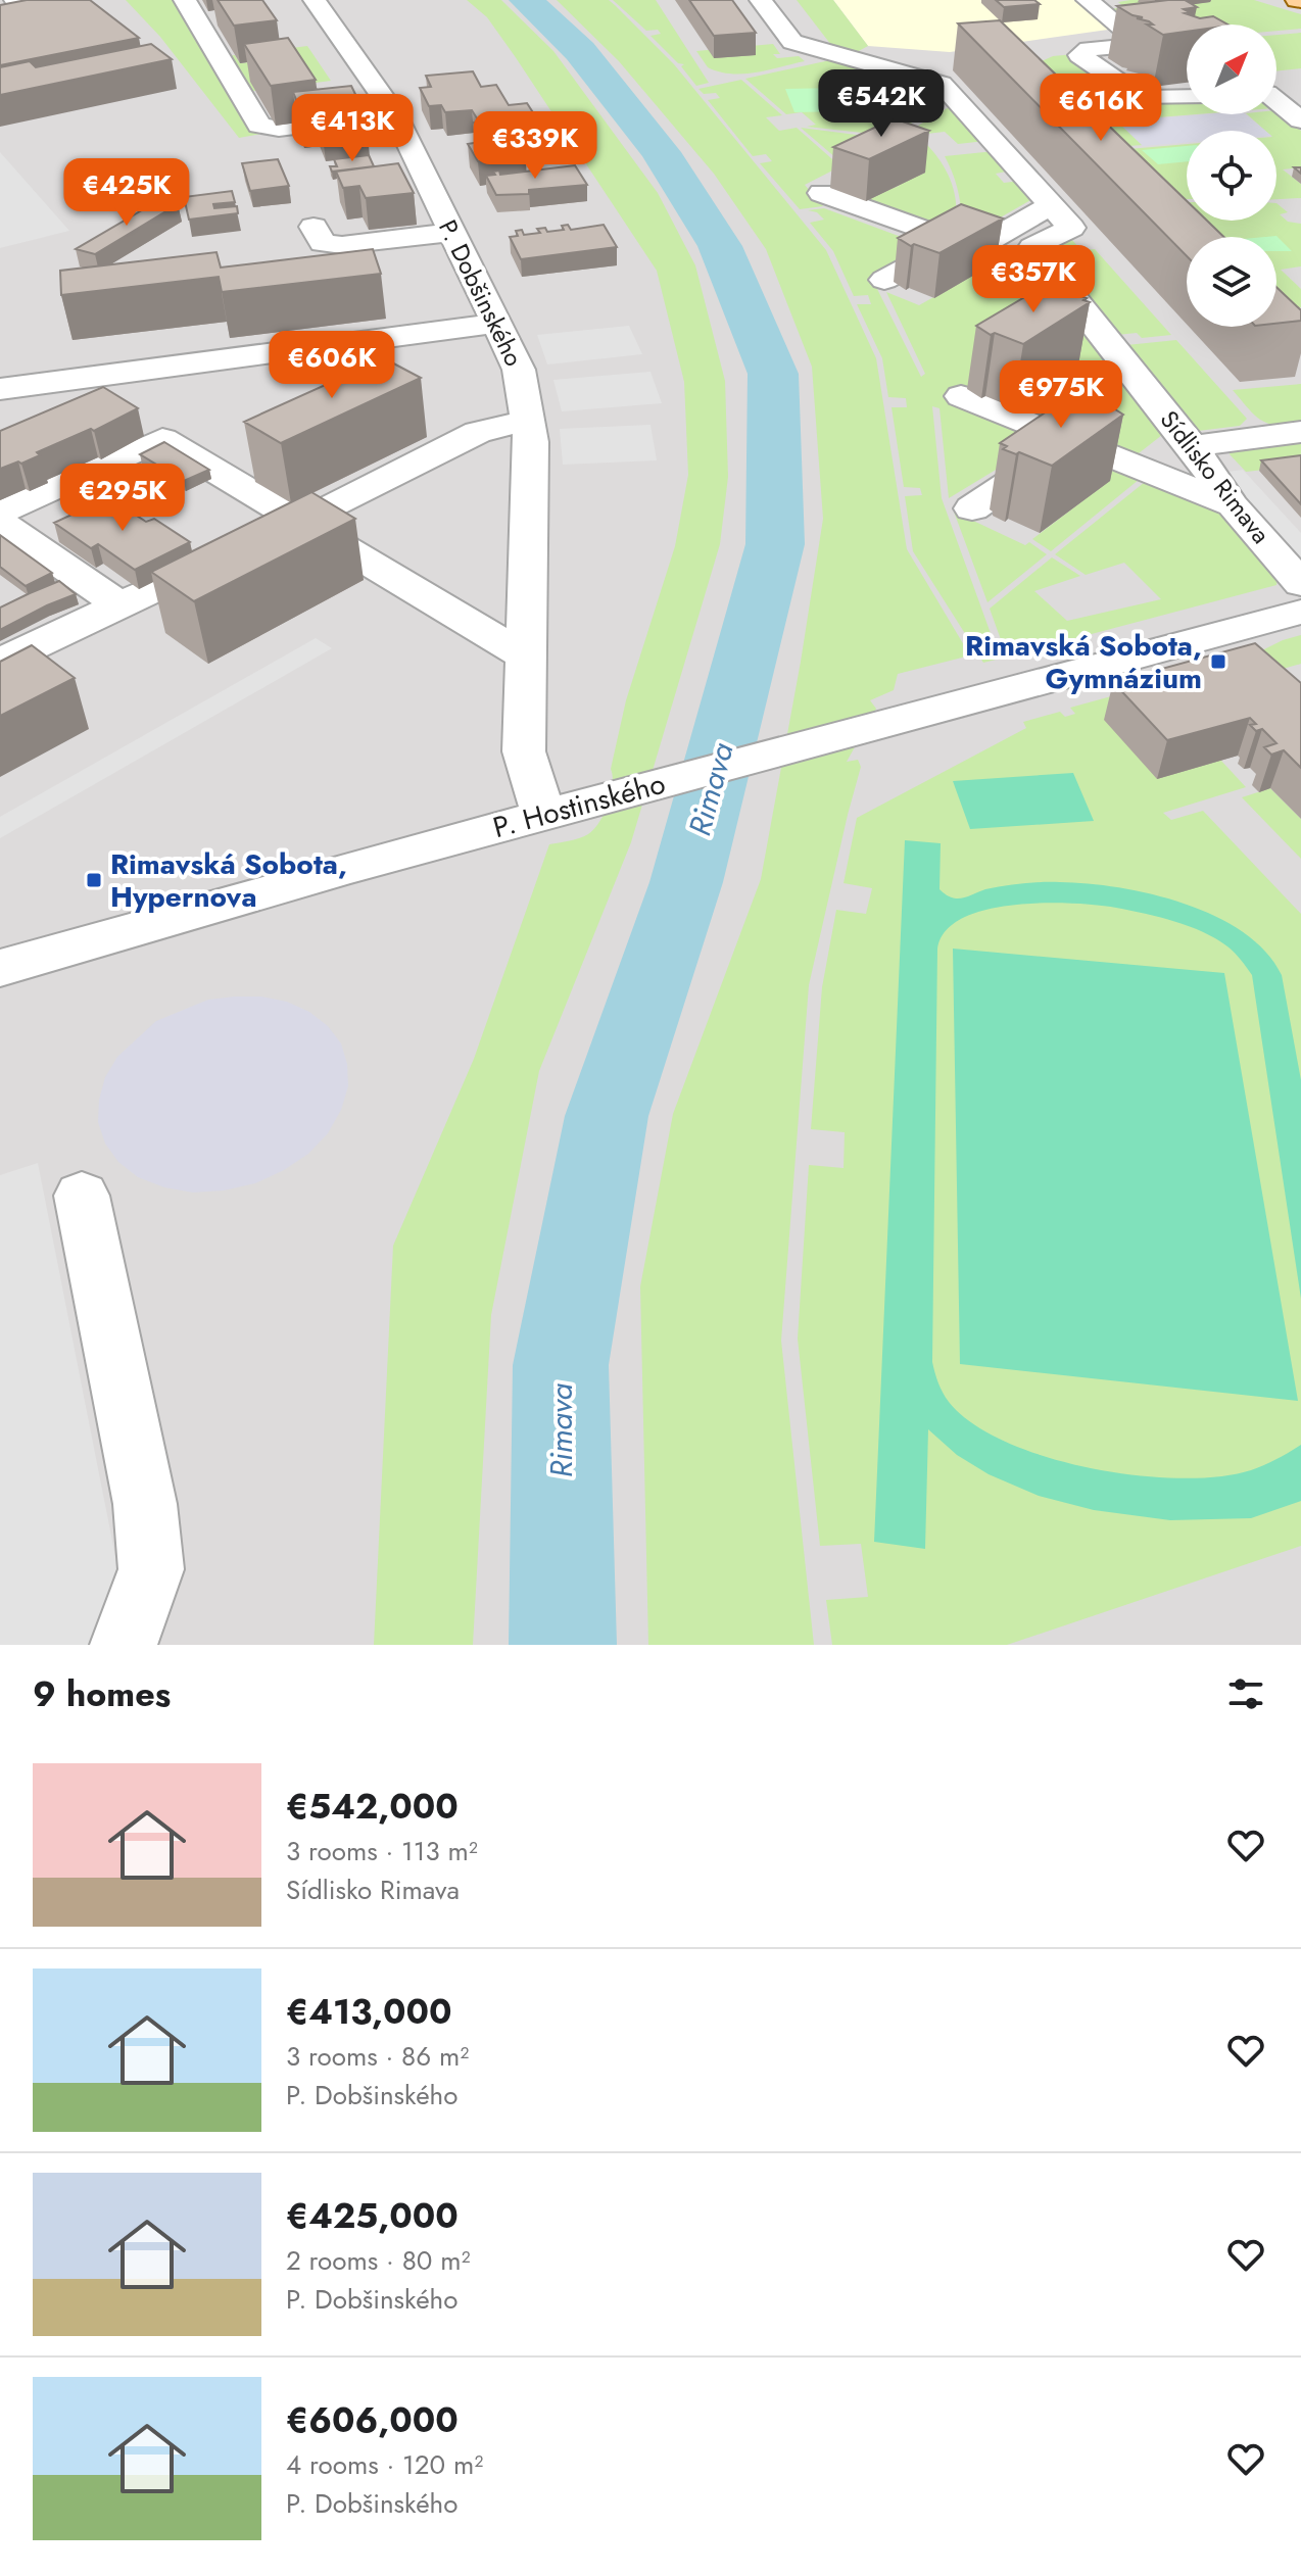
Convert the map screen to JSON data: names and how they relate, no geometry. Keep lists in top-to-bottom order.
{
  "streets": {
    "street": ["P. Dobšinského", "Sídlisko Rimava", "P. Hostinského"]
  },
  "crossings": [
    ["P. Dobšinského", "P. Hostinského"]
  ],
  "water": ["Rimava"],
  "places": {
    "transit": ["Rimavská Sobota, Gymnázium", "Rimavská Sobota, Hypernova"]
  },
  "north": "top right",
  "page": {
    "price": [
      "€542K",
      "€616K",
      "€413K",
      "€339K",
      "€425K",
      "€357K",
      "€606K",
      "€975K",
      "€295K"
    ],
    "heading": "9 homes",
    "list": [
      {
        "name": "€542,000",
        "note": "3 rooms · 113 m² · Sídlisko Rimava"
      },
      {
        "name": "€413,000",
        "note": "3 rooms · 86 m² · P. Dobšinského"
      },
      {
        "name": "€425,000",
        "note": "2 rooms · 80 m² · P. Dobšinského"
      },
      {
        "name": "€606,000",
        "note": "4 rooms · 120 m² · P. Dobšinského"
      }
    ]
  }
}
